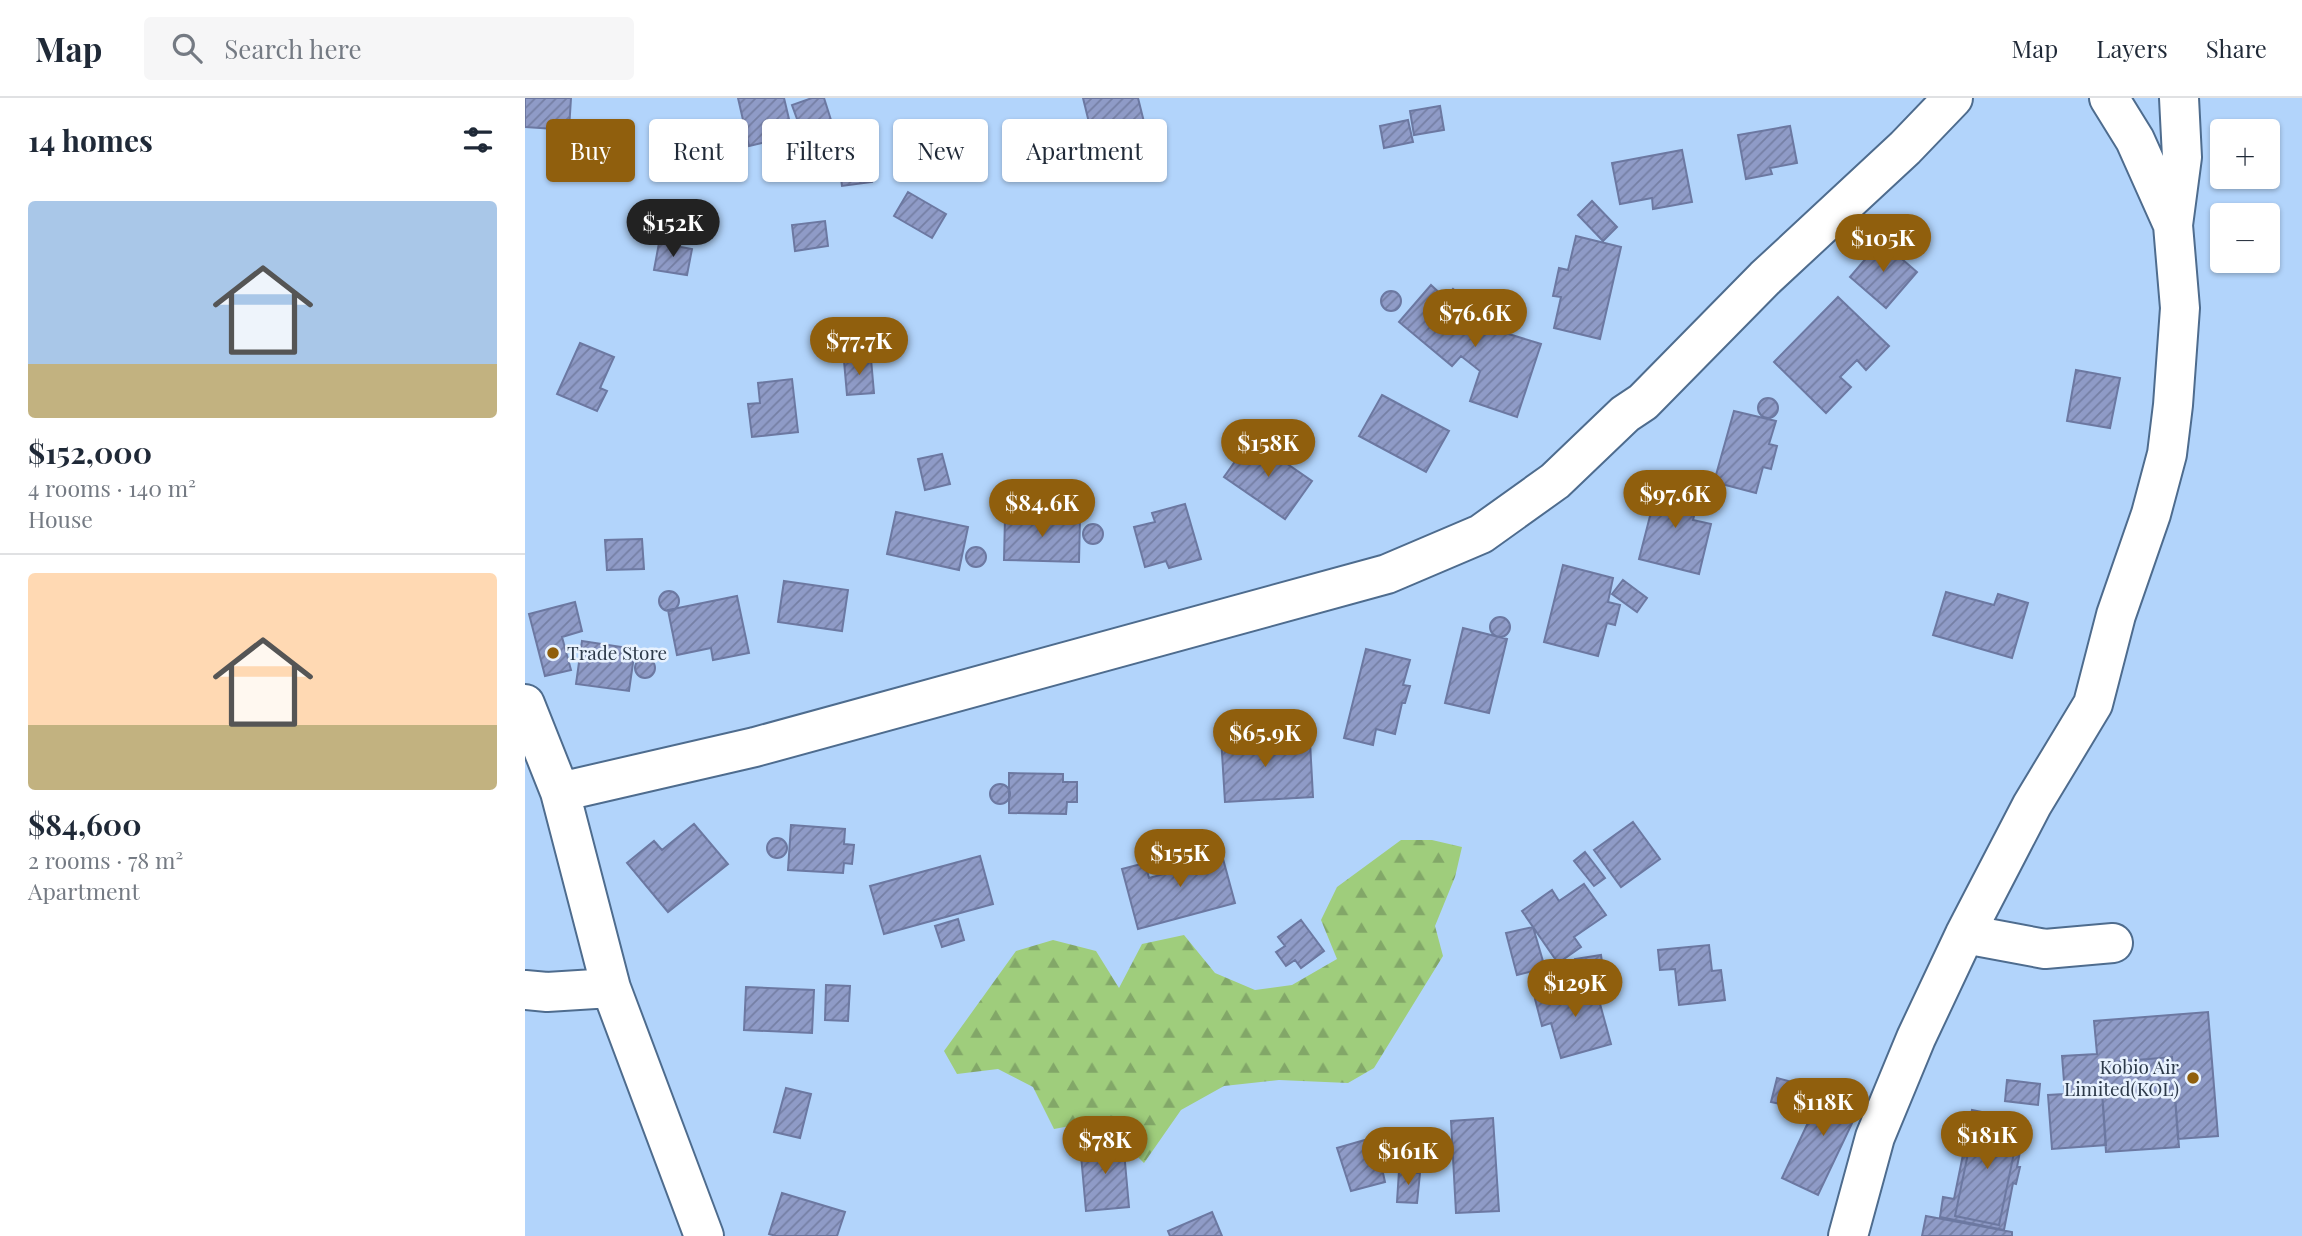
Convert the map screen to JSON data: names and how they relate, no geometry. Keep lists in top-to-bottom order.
{
  "places": ["Trade Store", "Kobio Air Limited(KOL)"],
  "page": {
    "header": "Map",
    "search": "Search here",
    "nav": ["Map", "Layers", "Share"],
    "heading": "14 homes",
    "map_buttons": ["+", "−"],
    "chip": [
      "Buy",
      "Rent",
      "Filters",
      "New",
      "Apartment"
    ],
    "list": [
      {
        "name": "$152,000",
        "note": "4 rooms · 140 m² · House"
      },
      {
        "name": "$84,600",
        "note": "2 rooms · 78 m² · Apartment"
      }
    ],
    "price": [
      "$152K",
      "$105K",
      "$76.6K",
      "$77.7K",
      "$158K",
      "$97.6K",
      "$84.6K",
      "$65.9K",
      "$155K",
      "$129K",
      "$118K",
      "$181K",
      "$78K",
      "$161K"
    ]
  }
}
